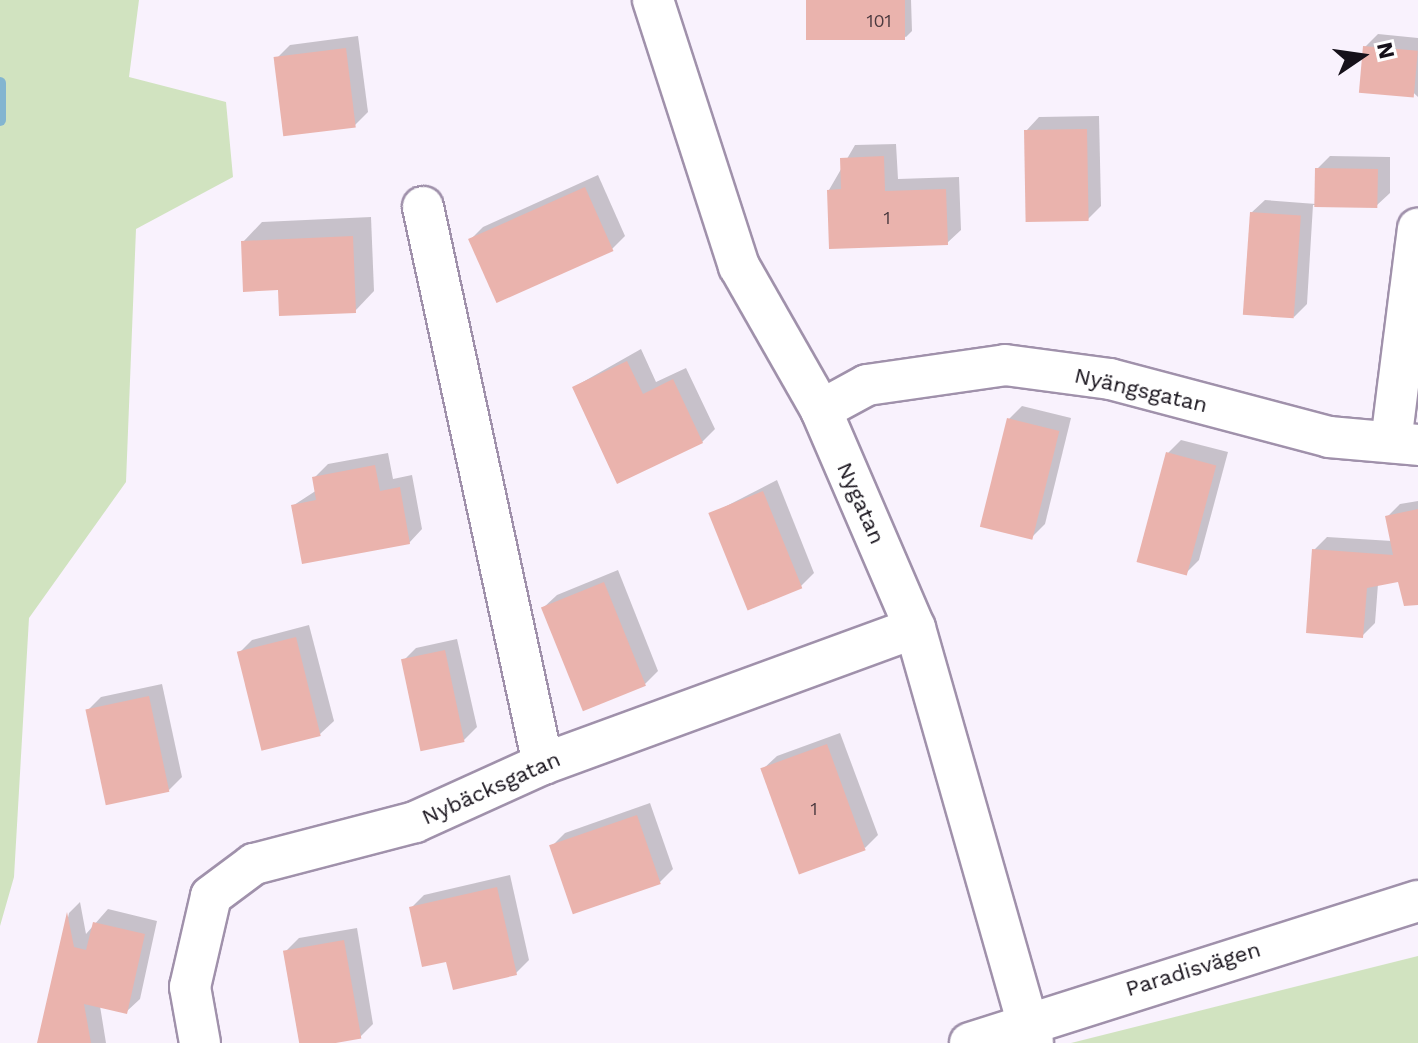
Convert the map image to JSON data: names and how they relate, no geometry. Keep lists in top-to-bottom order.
{
  "streets": {
    "street": [
      "Nyängsgatan",
      "Nygatan",
      "Nybäcksgatan",
      "Paradisvägen"
    ]
  },
  "crossings": [
    ["Nyängsgatan", "Nygatan"],
    ["Nygatan", "Nybäcksgatan"],
    ["Nygatan", "Paradisvägen"]
  ],
  "house_numbers": ["101", "1", "1"],
  "north": "right"
}
